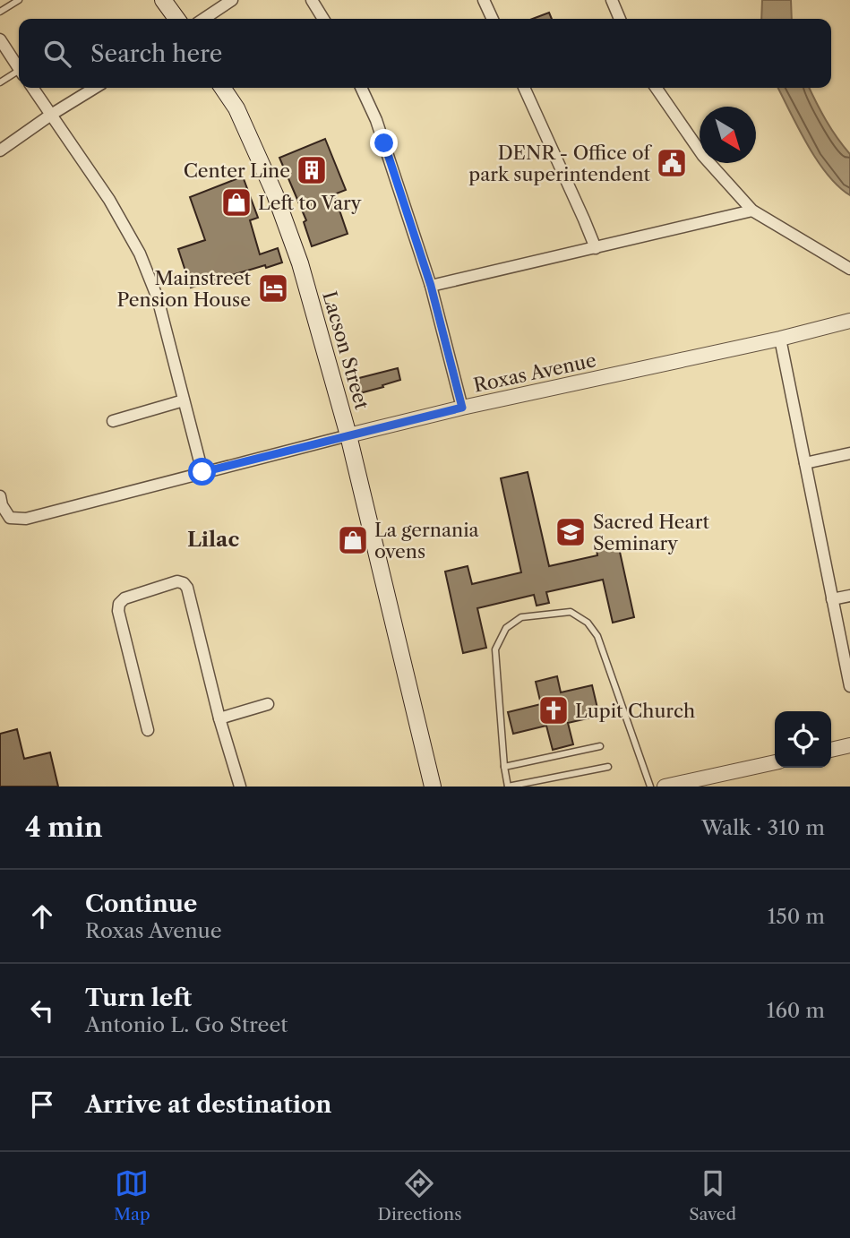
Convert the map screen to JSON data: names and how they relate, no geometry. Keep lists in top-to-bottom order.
{
  "streets": {
    "main road": ["Lacson Street"],
    "street": ["Roxas Avenue"]
  },
  "crossings": [
    ["Lacson Street", "Roxas Avenue"]
  ],
  "districts": ["Lilac"],
  "places": {
    "public building": ["DENR - Office of park superintendent"],
    "building": ["Center Line"],
    "shop": ["Left to Vary", "La gernania ovens"],
    "hotel": ["Mainstreet Pension House"],
    "school or university": ["Sacred Heart Seminary"],
    "church": ["Lupit Church"]
  },
  "north": "bottom right",
  "page": {
    "search": "Search here",
    "heading": ["4 min", "Walk · 310 m"],
    "list": [
      ["Continue", "Roxas Avenue", "150 m"],
      ["Turn left", "Antonio L. Go Street", "160 m"],
      "Arrive at destination"
    ],
    "nav": ["Map", "Directions", "Saved"]
  }
}
